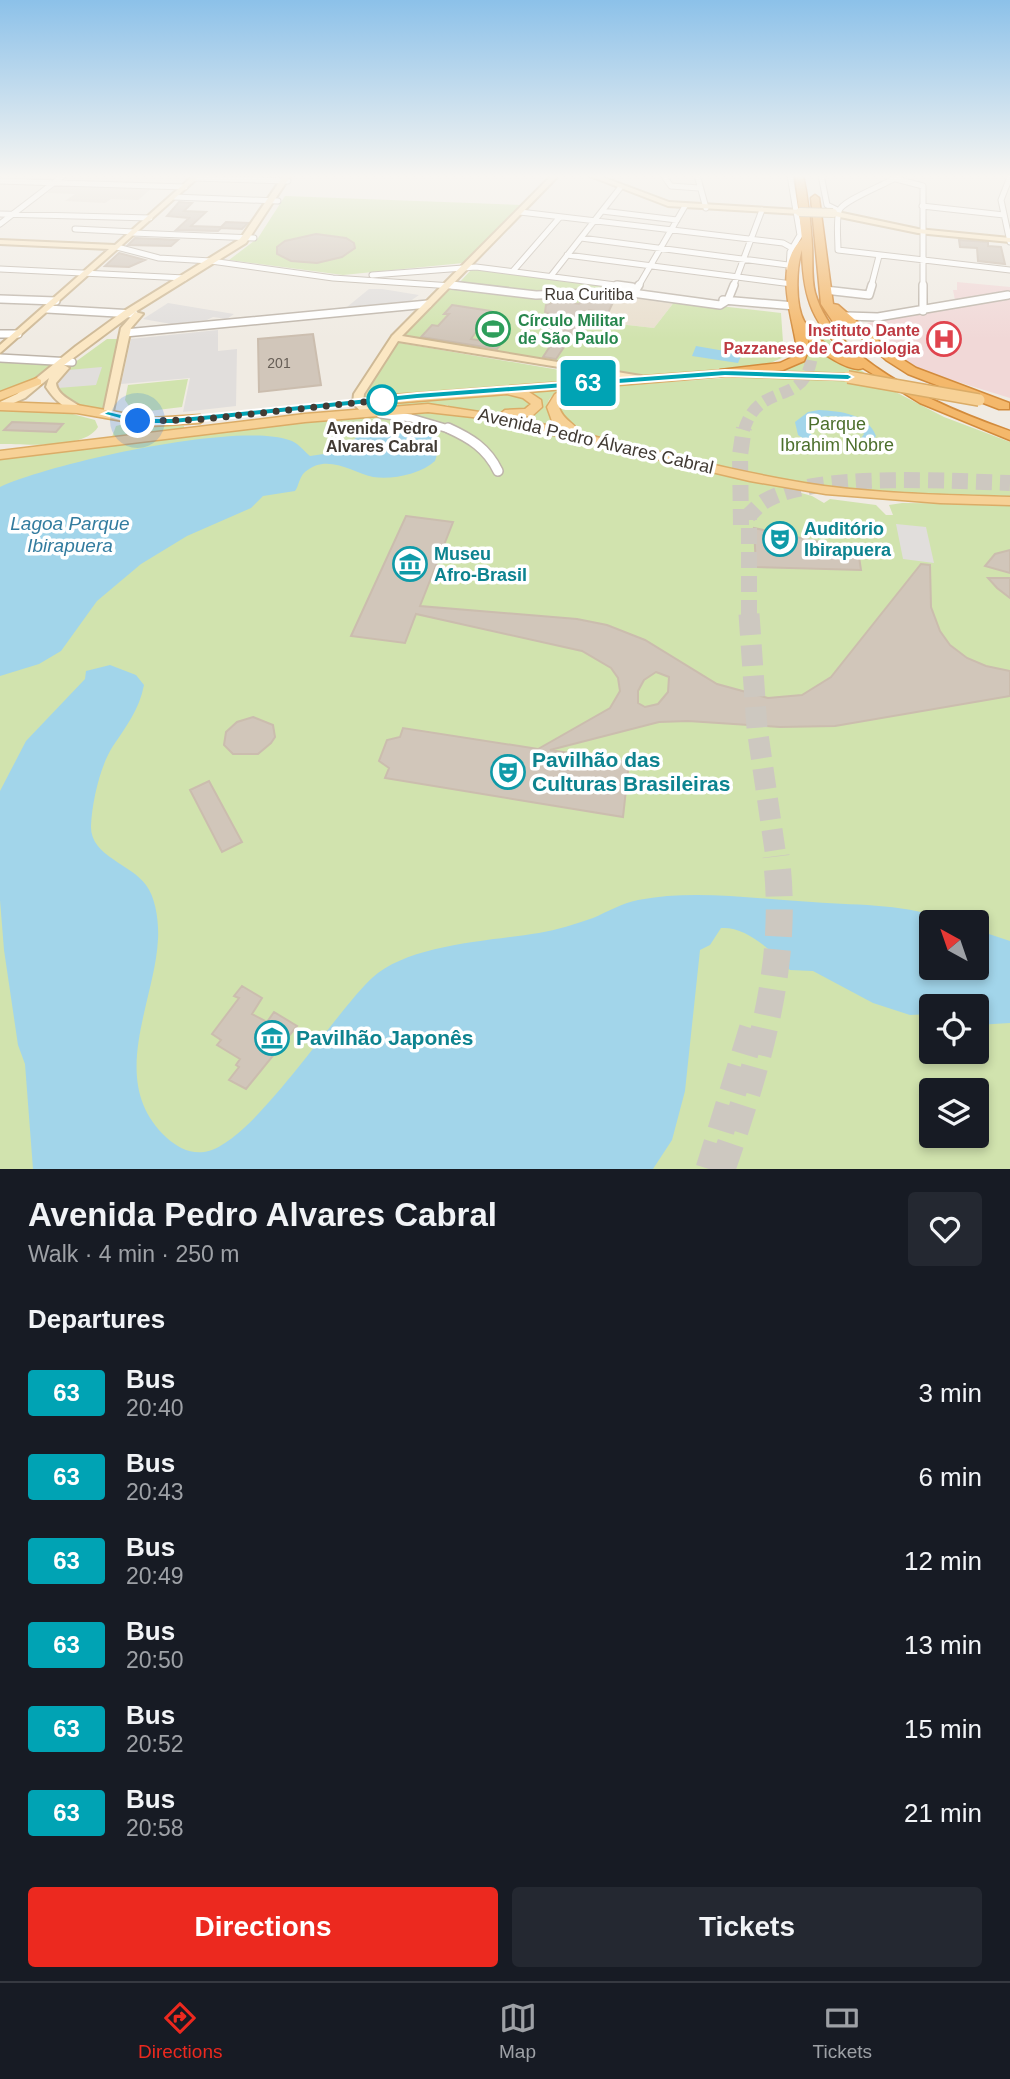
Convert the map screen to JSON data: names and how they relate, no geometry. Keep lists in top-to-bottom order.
{
  "streets": {
    "main road": ["Avenida Pedro Álvares Cabral"],
    "street": ["Rua Curitiba"]
  },
  "water": ["Lagoa Parque Ibirapuera"],
  "parks": ["Parque Ibrahim Nobre"],
  "places": {
    "sports": ["Círculo Militar de São Paulo"],
    "hospital": ["Instituto Dante Pazzanese de Cardiologia"],
    "other": ["Avenida Pedro Alvares Cabral"],
    "theatre": ["Auditório Ibirapuera", "Pavilhão das Culturas Brasileiras"],
    "museum": ["Museu Afro-Brasil", "Pavilhão Japonês"]
  },
  "lines": ["bus line 63"],
  "house_numbers": ["201"],
  "north": "top left",
  "page": {
    "on_map": "63",
    "heading": [
      ["Avenida Pedro Alvares Cabral", "Walk · 4 min · 250 m"],
      "Departures"
    ],
    "list": [
      {
        "mark": "63",
        "name": "Bus",
        "note": "20:40",
        "value": "3 min"
      },
      {
        "mark": "63",
        "name": "Bus",
        "note": "20:43",
        "value": "6 min"
      },
      {
        "mark": "63",
        "name": "Bus",
        "note": "20:49",
        "value": "12 min"
      },
      {
        "mark": "63",
        "name": "Bus",
        "note": "20:50",
        "value": "13 min"
      },
      {
        "mark": "63",
        "name": "Bus",
        "note": "20:52",
        "value": "15 min"
      },
      {
        "mark": "63",
        "name": "Bus",
        "note": "20:58",
        "value": "21 min"
      }
    ],
    "buttons": ["Directions", "Tickets"],
    "tabs": ["Directions", "Map", "Tickets"]
  }
}
